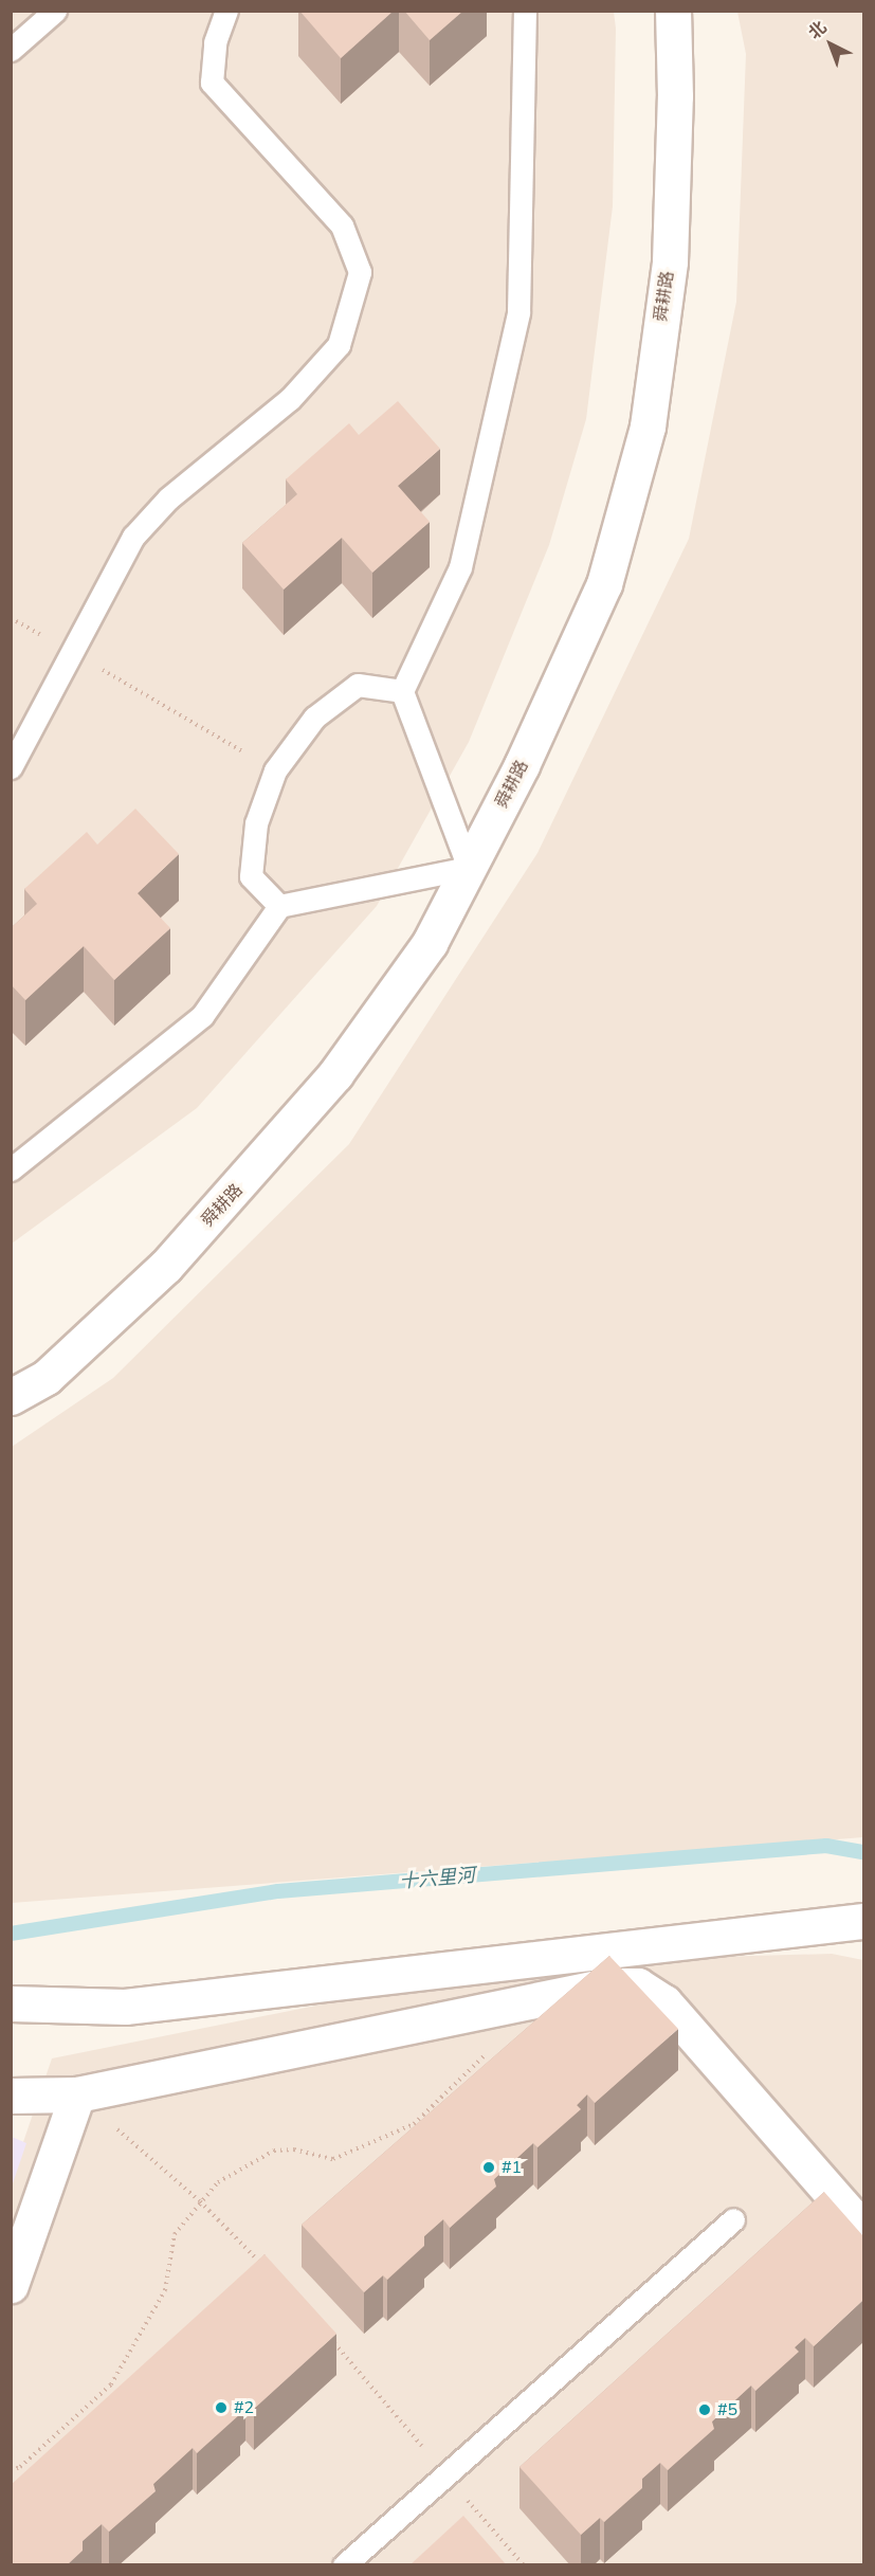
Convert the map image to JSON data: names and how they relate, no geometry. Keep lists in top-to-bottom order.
{
  "streets": {
    "street": ["舜耕路"]
  },
  "water": ["十六里河"],
  "places": ["#1", "#2", "#5"],
  "north": "top left"
}
